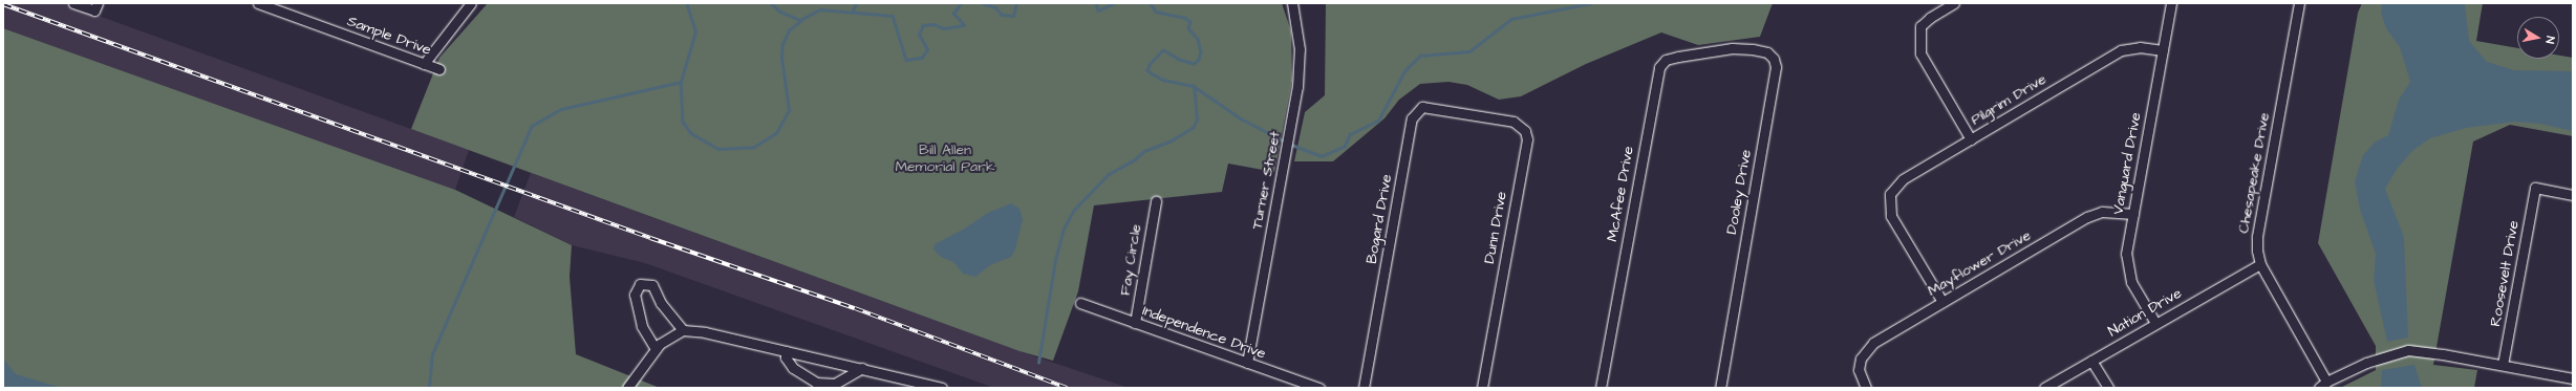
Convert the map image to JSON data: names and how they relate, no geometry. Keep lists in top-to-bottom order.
{
  "streets": {
    "street": [
      "Sample Drive",
      "Pilgrim Drive",
      "Vanguard Drive",
      "Chesapeake Drive",
      "Turner Street",
      "Dooley Drive",
      "McAfee Drive",
      "Bogard Drive",
      "Dunn Drive",
      "Fay Circle",
      "Mayflower Drive",
      "Roosevelt Drive",
      "Nation Drive",
      "Independence Drive"
    ]
  },
  "crossings": [
    ["Pilgrim Drive", "Vanguard Drive"],
    ["Pilgrim Drive", "Mayflower Drive"],
    ["Vanguard Drive", "Mayflower Drive"],
    ["Vanguard Drive", "Nation Drive"],
    ["Chesapeake Drive", "Nation Drive"],
    ["Turner Street", "Independence Drive"],
    ["Dooley Drive", "McAfee Drive"],
    ["Bogard Drive", "Dunn Drive"],
    ["Fay Circle", "Independence Drive"]
  ],
  "parks": ["Bill Allen Memorial Park"],
  "north": "right"
}
